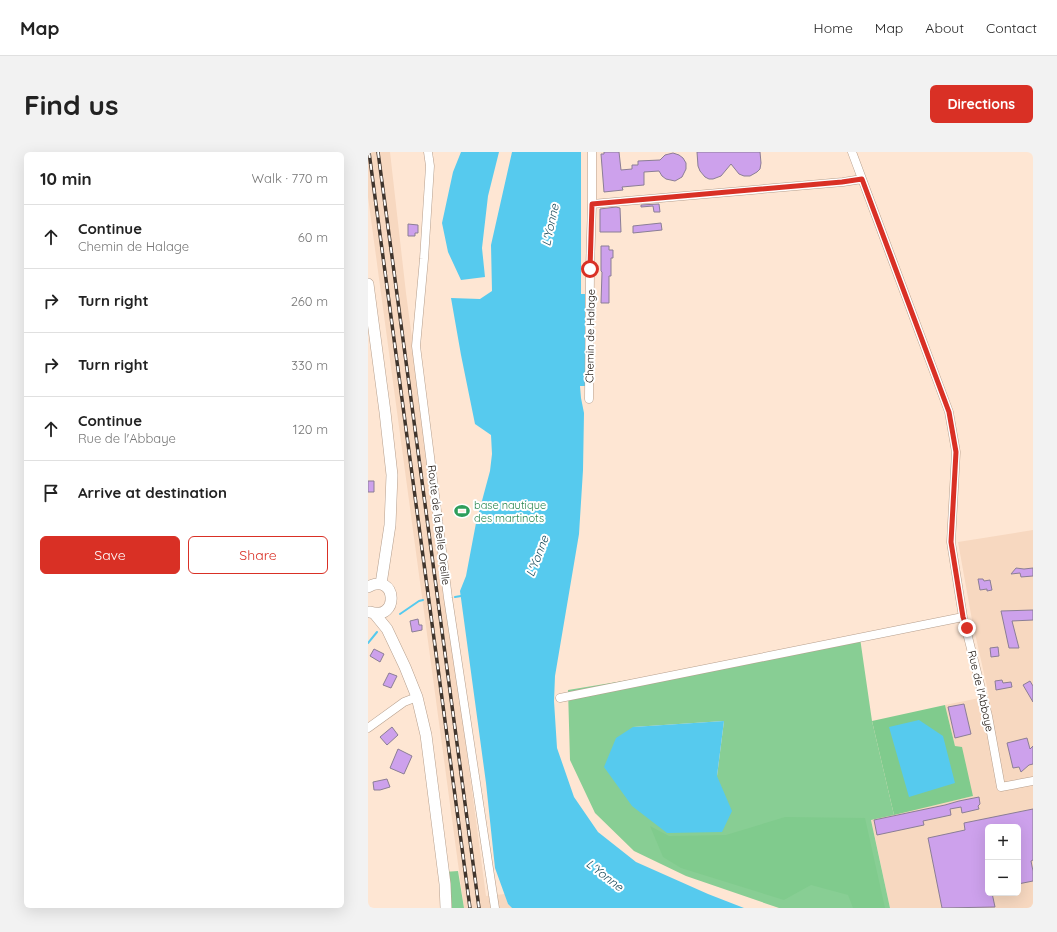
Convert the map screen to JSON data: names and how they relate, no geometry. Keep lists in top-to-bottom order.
{
  "streets": {
    "street": ["Chemin de Halage", "Route de la Belle Oreille", "Rue de l'Abbaye"]
  },
  "water": ["L'Yonne"],
  "places": {
    "sports": ["base nautique des martinots"]
  },
  "page": {
    "header": "Map",
    "nav": [
      "Home",
      "Map",
      "About",
      "Contact"
    ],
    "buttons": [
      "Directions",
      ["Save", "Share"]
    ],
    "title": "Find us",
    "heading": ["10 min", "Walk · 770 m"],
    "list": [
      ["Continue", "Chemin de Halage", "60 m"],
      ["Turn right", "260 m"],
      ["Turn right", "330 m"],
      ["Continue", "Rue de l'Abbaye", "120 m"],
      "Arrive at destination"
    ],
    "map_buttons": ["+", "−"]
  }
}
